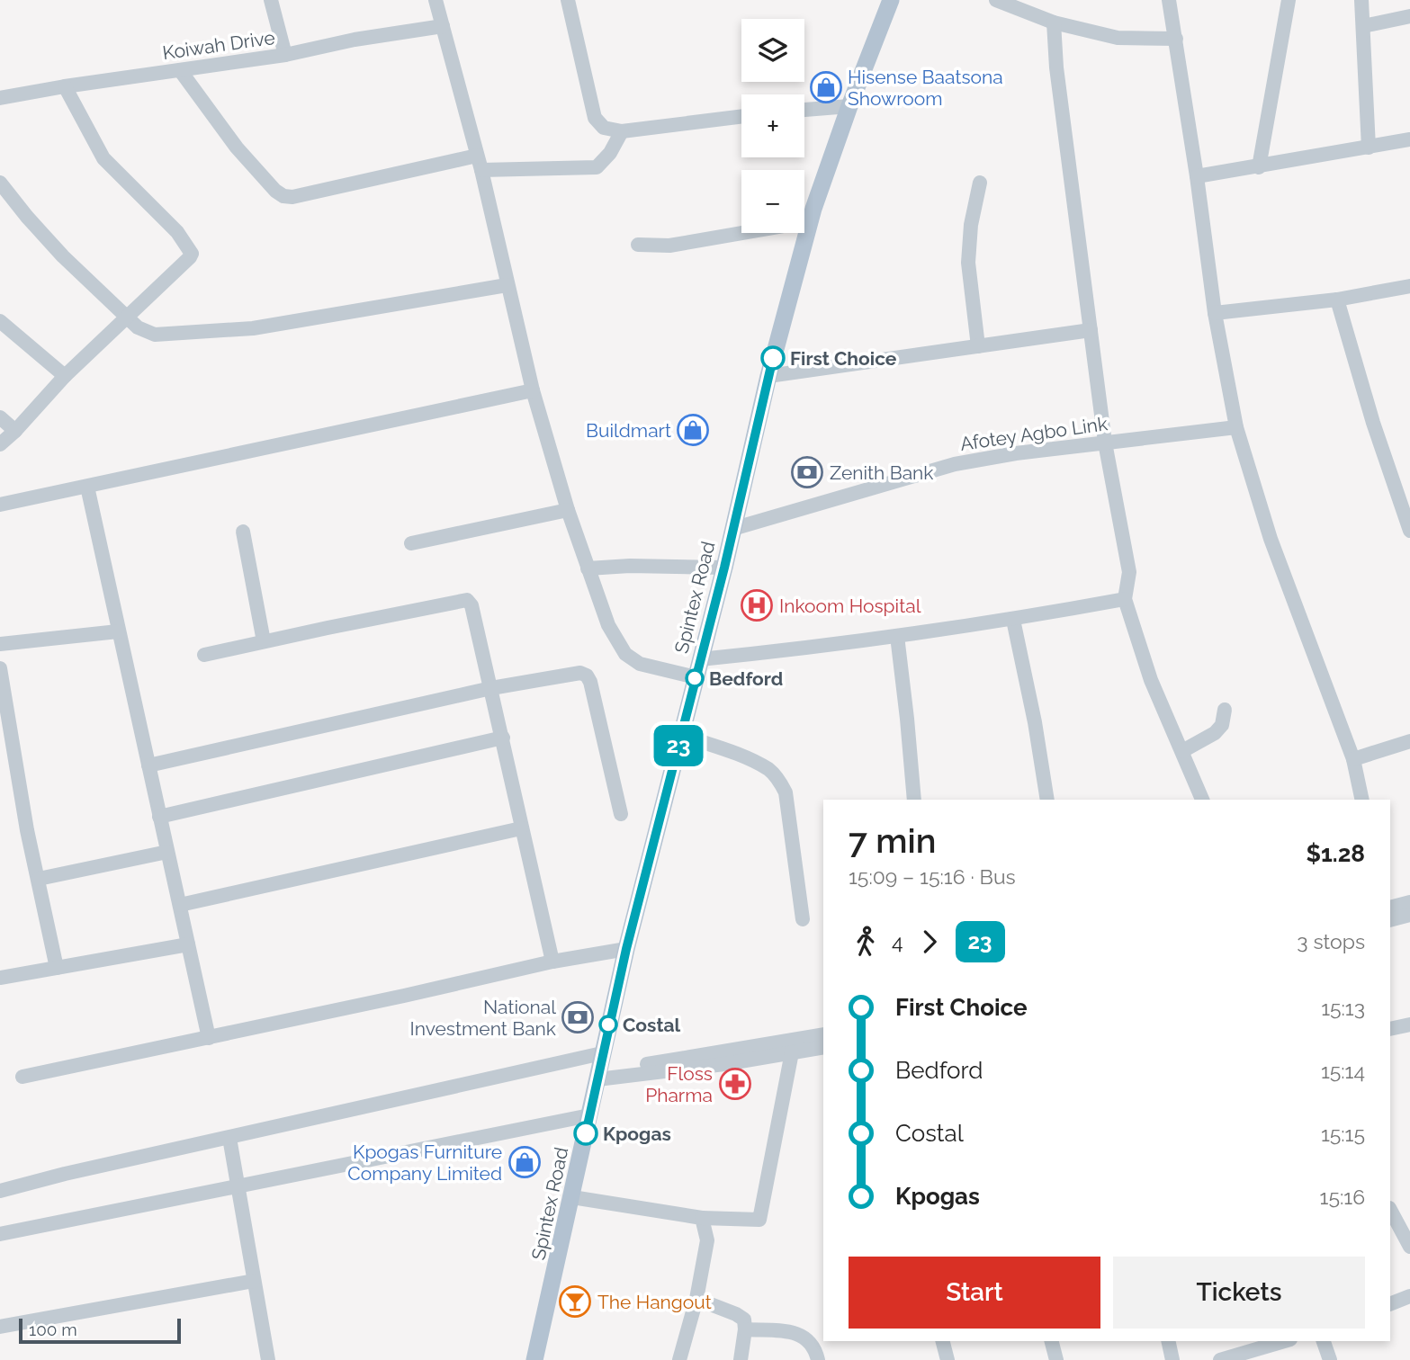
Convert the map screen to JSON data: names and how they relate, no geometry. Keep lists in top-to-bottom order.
{
  "streets": {
    "main road": ["Spintex Road"],
    "street": ["Koiwah Drive", "Afotey Agbo Link"]
  },
  "crossings": [
    ["Afotey Agbo Link", "Spintex Road"]
  ],
  "places": {
    "shop": ["Hisense Baatsona Showroom", "Buildmart", "Kpogas Furniture Company Limited"],
    "other": [
      "First Choice",
      "Bedford",
      "Costal",
      "Kpogas"
    ],
    "bank": ["Zenith Bank", "National Investment Bank"],
    "hospital": ["Inkoom Hospital"],
    "pharmacy": ["Floss Pharma"],
    "bar": ["The Hangout"]
  },
  "lines": ["bus line 23"],
  "scale_bar": "100 m",
  "page": {
    "on_map": "23",
    "map_buttons": ["+", "−"],
    "heading": ["7 min", "15:09 – 15:16 · Bus", "$1.28"],
    "legs": ["4", "23", "3 stops"],
    "list": [
      {
        "name": "First Choice",
        "value": "15:13"
      },
      {
        "name": "Bedford",
        "value": "15:14"
      },
      {
        "name": "Costal",
        "value": "15:15"
      },
      {
        "name": "Kpogas",
        "value": "15:16"
      }
    ],
    "buttons": ["Start", "Tickets"],
    "scale": "100 m"
  }
}
